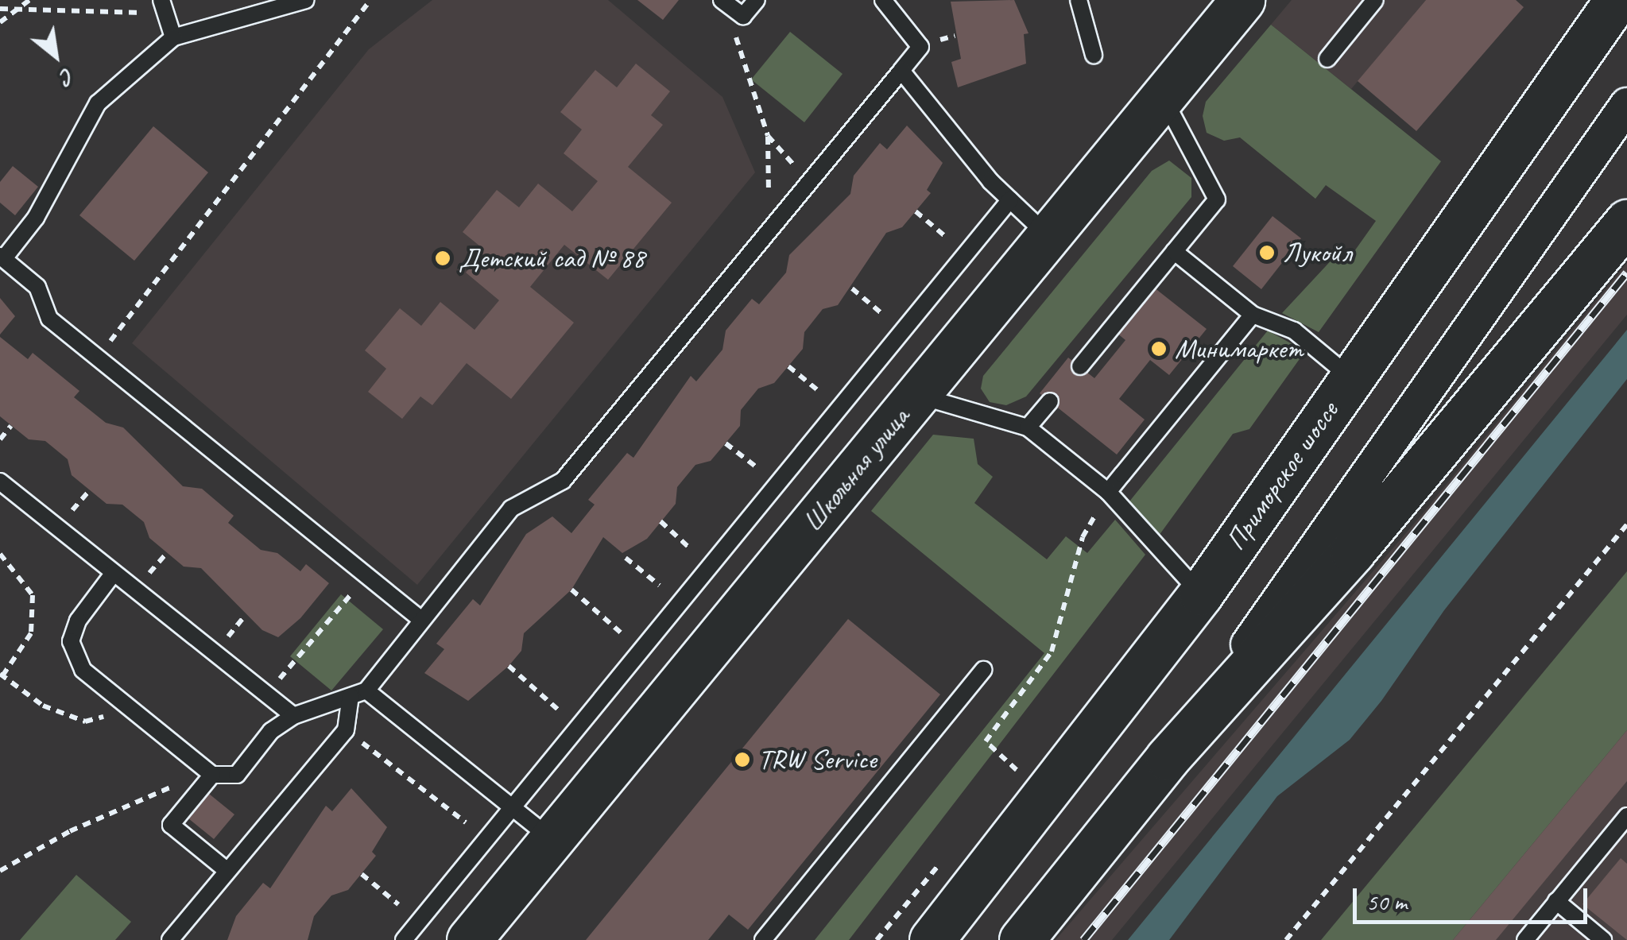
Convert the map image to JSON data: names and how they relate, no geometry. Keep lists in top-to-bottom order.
{
  "streets": {
    "main road": ["Школьная улица", "Приморское шоссе"]
  },
  "places": [
    "Лукойл",
    "Детский сад № 88",
    "Минимаркет",
    "TRW Service"
  ],
  "scale_bar": "50 m",
  "north": "bottom right"
}
